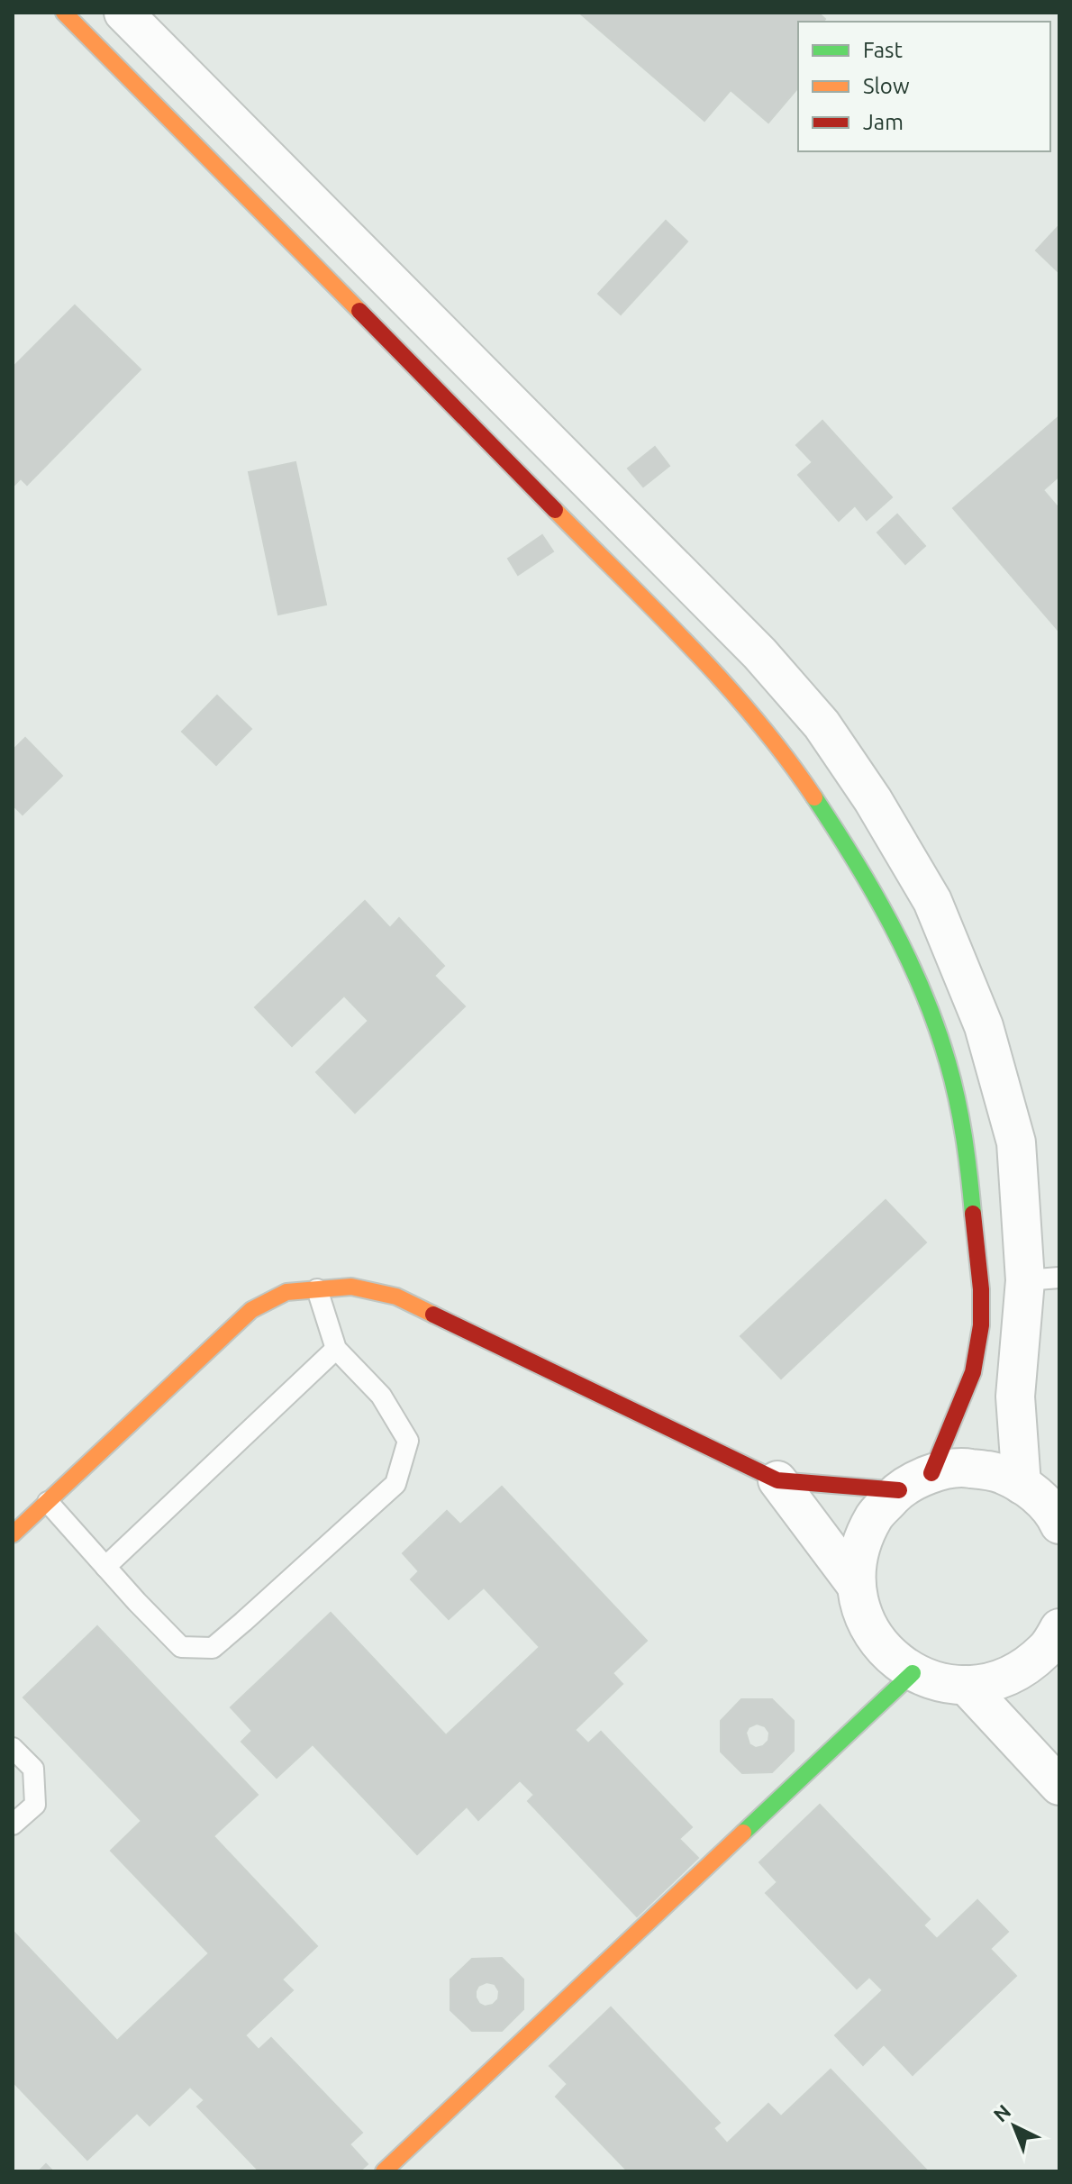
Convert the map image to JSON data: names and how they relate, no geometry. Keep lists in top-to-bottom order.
{
  "legend": ["Fast", "Slow", "Jam"],
  "north": "top left"
}
